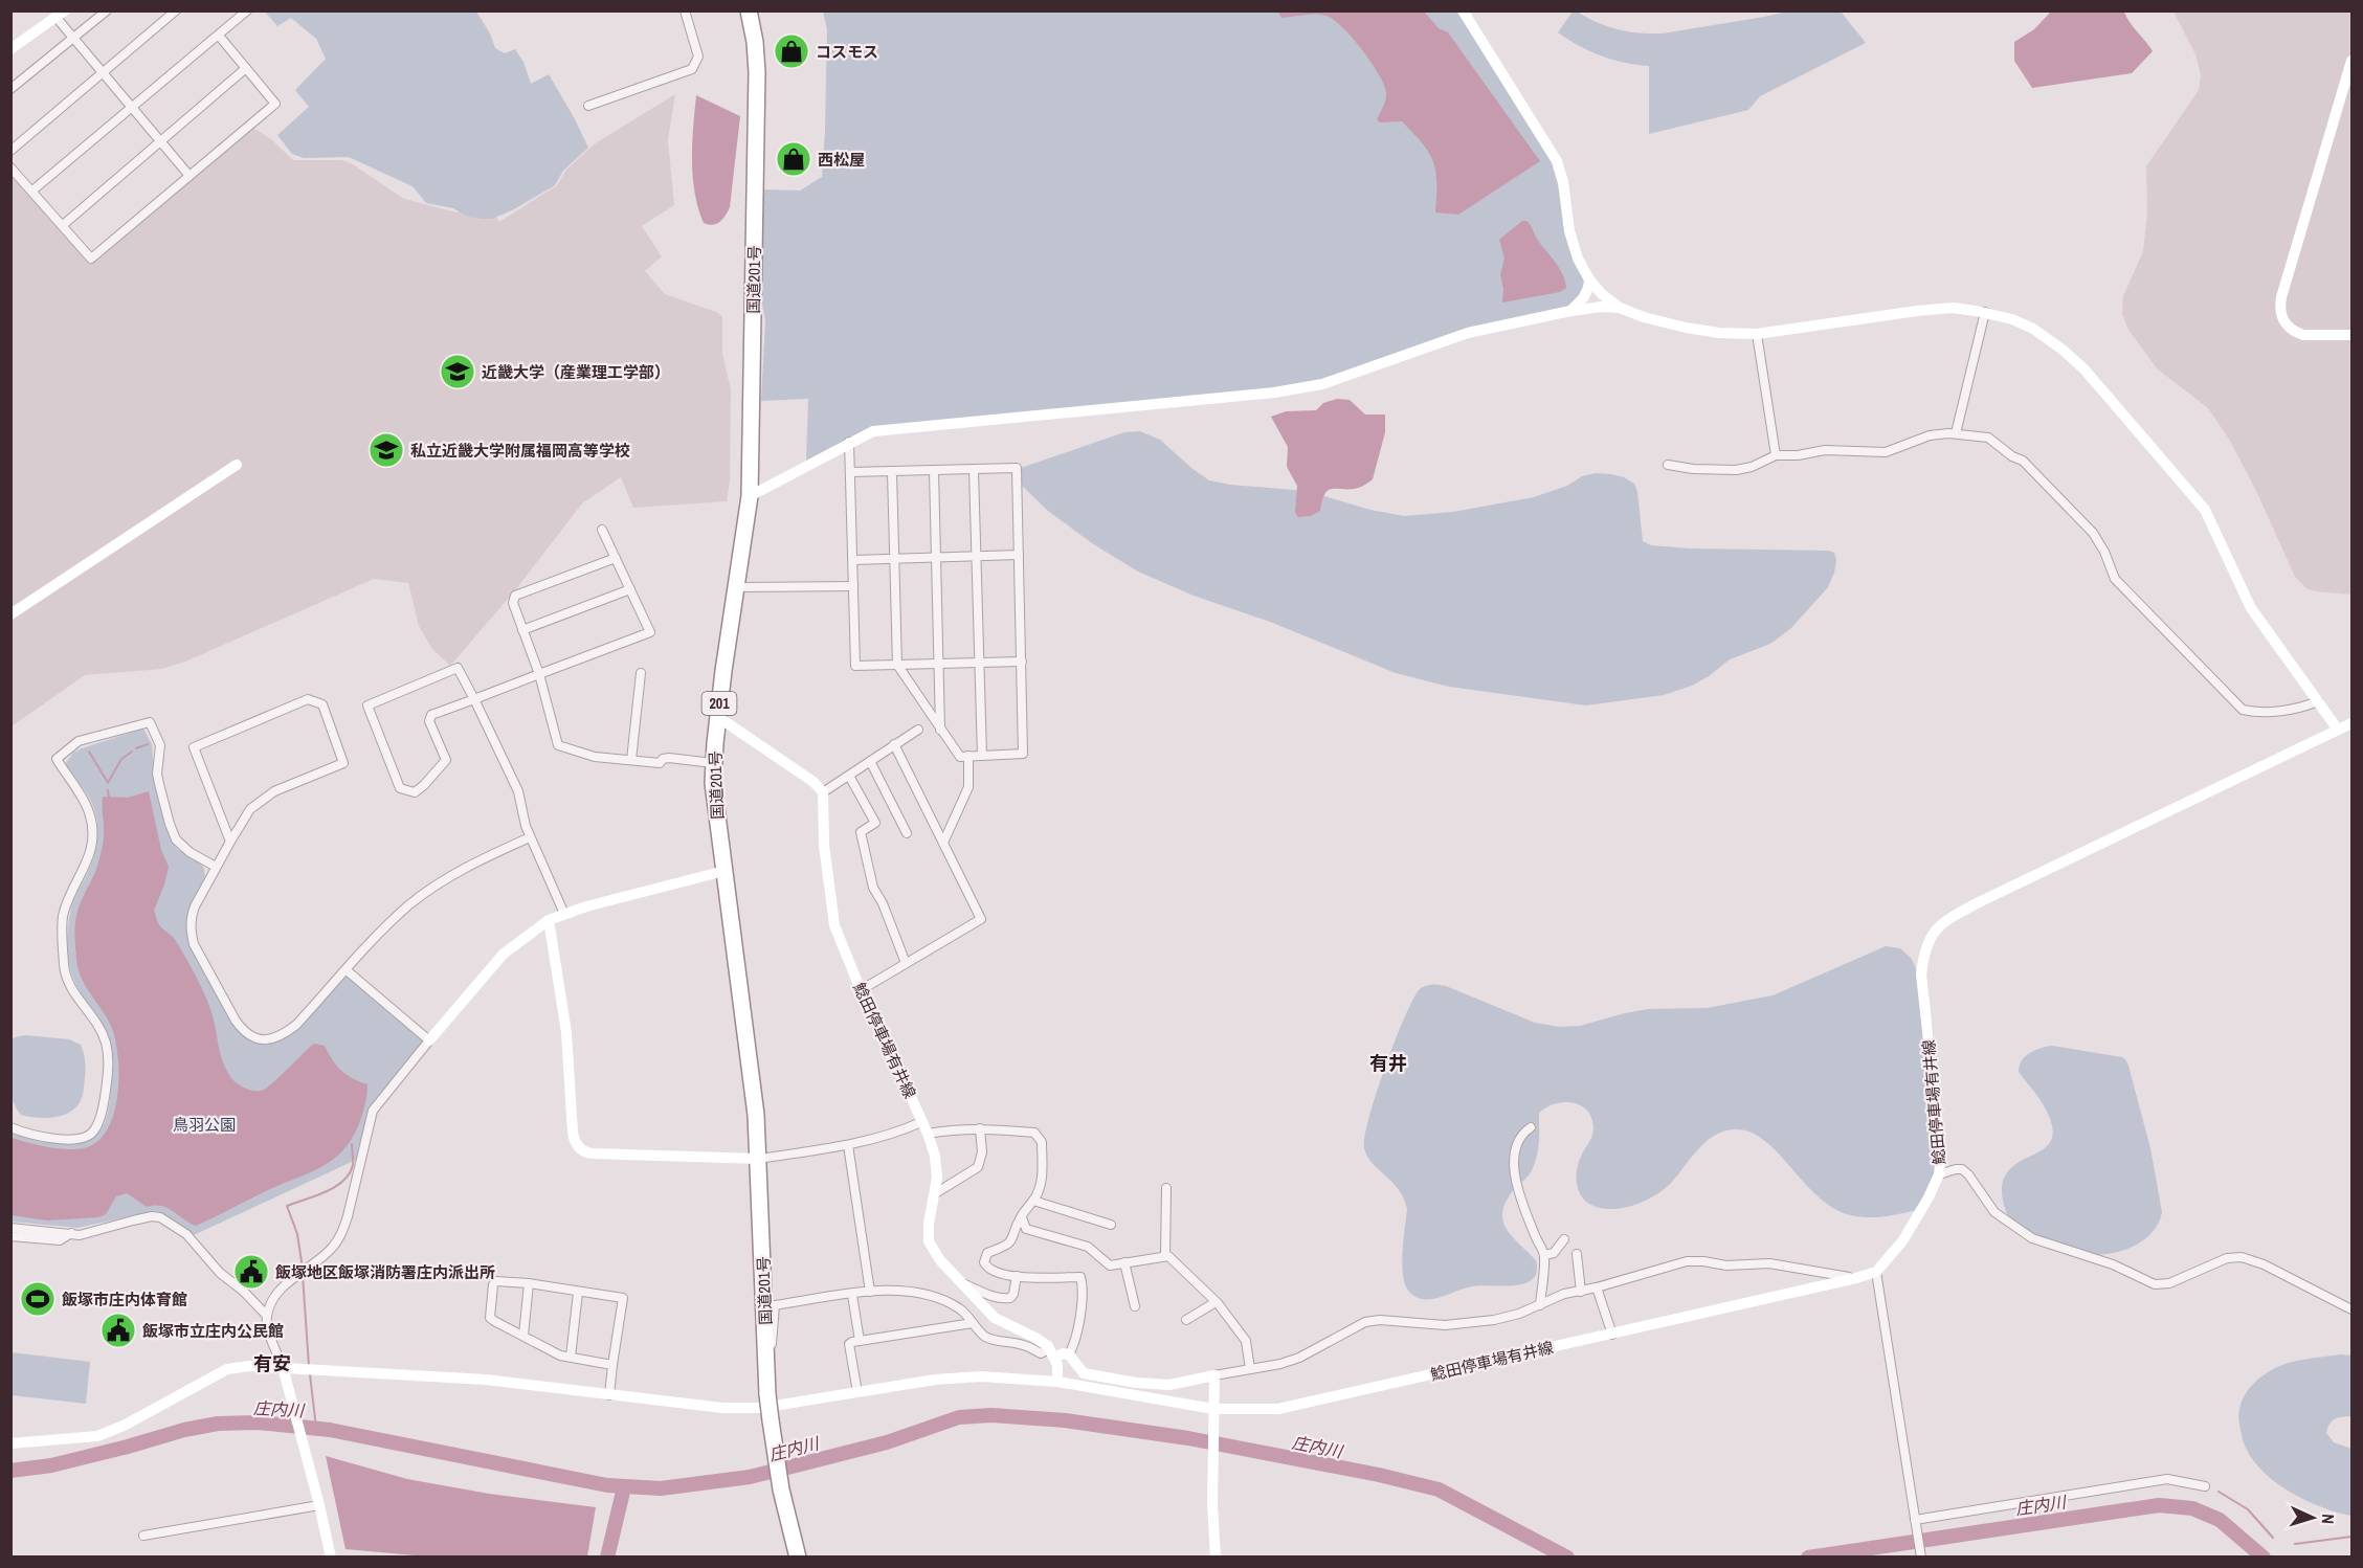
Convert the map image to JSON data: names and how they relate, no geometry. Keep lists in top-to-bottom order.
{
  "streets": {
    "highway": ["国道201号", "201"],
    "street": ["鯰田停車場有井線"]
  },
  "districts": ["有井", "有安"],
  "water": ["庄内川"],
  "parks": ["鳥羽公園"],
  "places": {
    "shop": ["コスモス", "西松屋"],
    "school or university": ["近畿大学（産業理工学部）", "私立近畿大学附属福岡高等学校"],
    "public building": ["飯塚地区飯塚消防署庄内派出所", "飯塚市立庄内公民館"],
    "sports": ["飯塚市庄内体育館"]
  },
  "north": "right"
}
